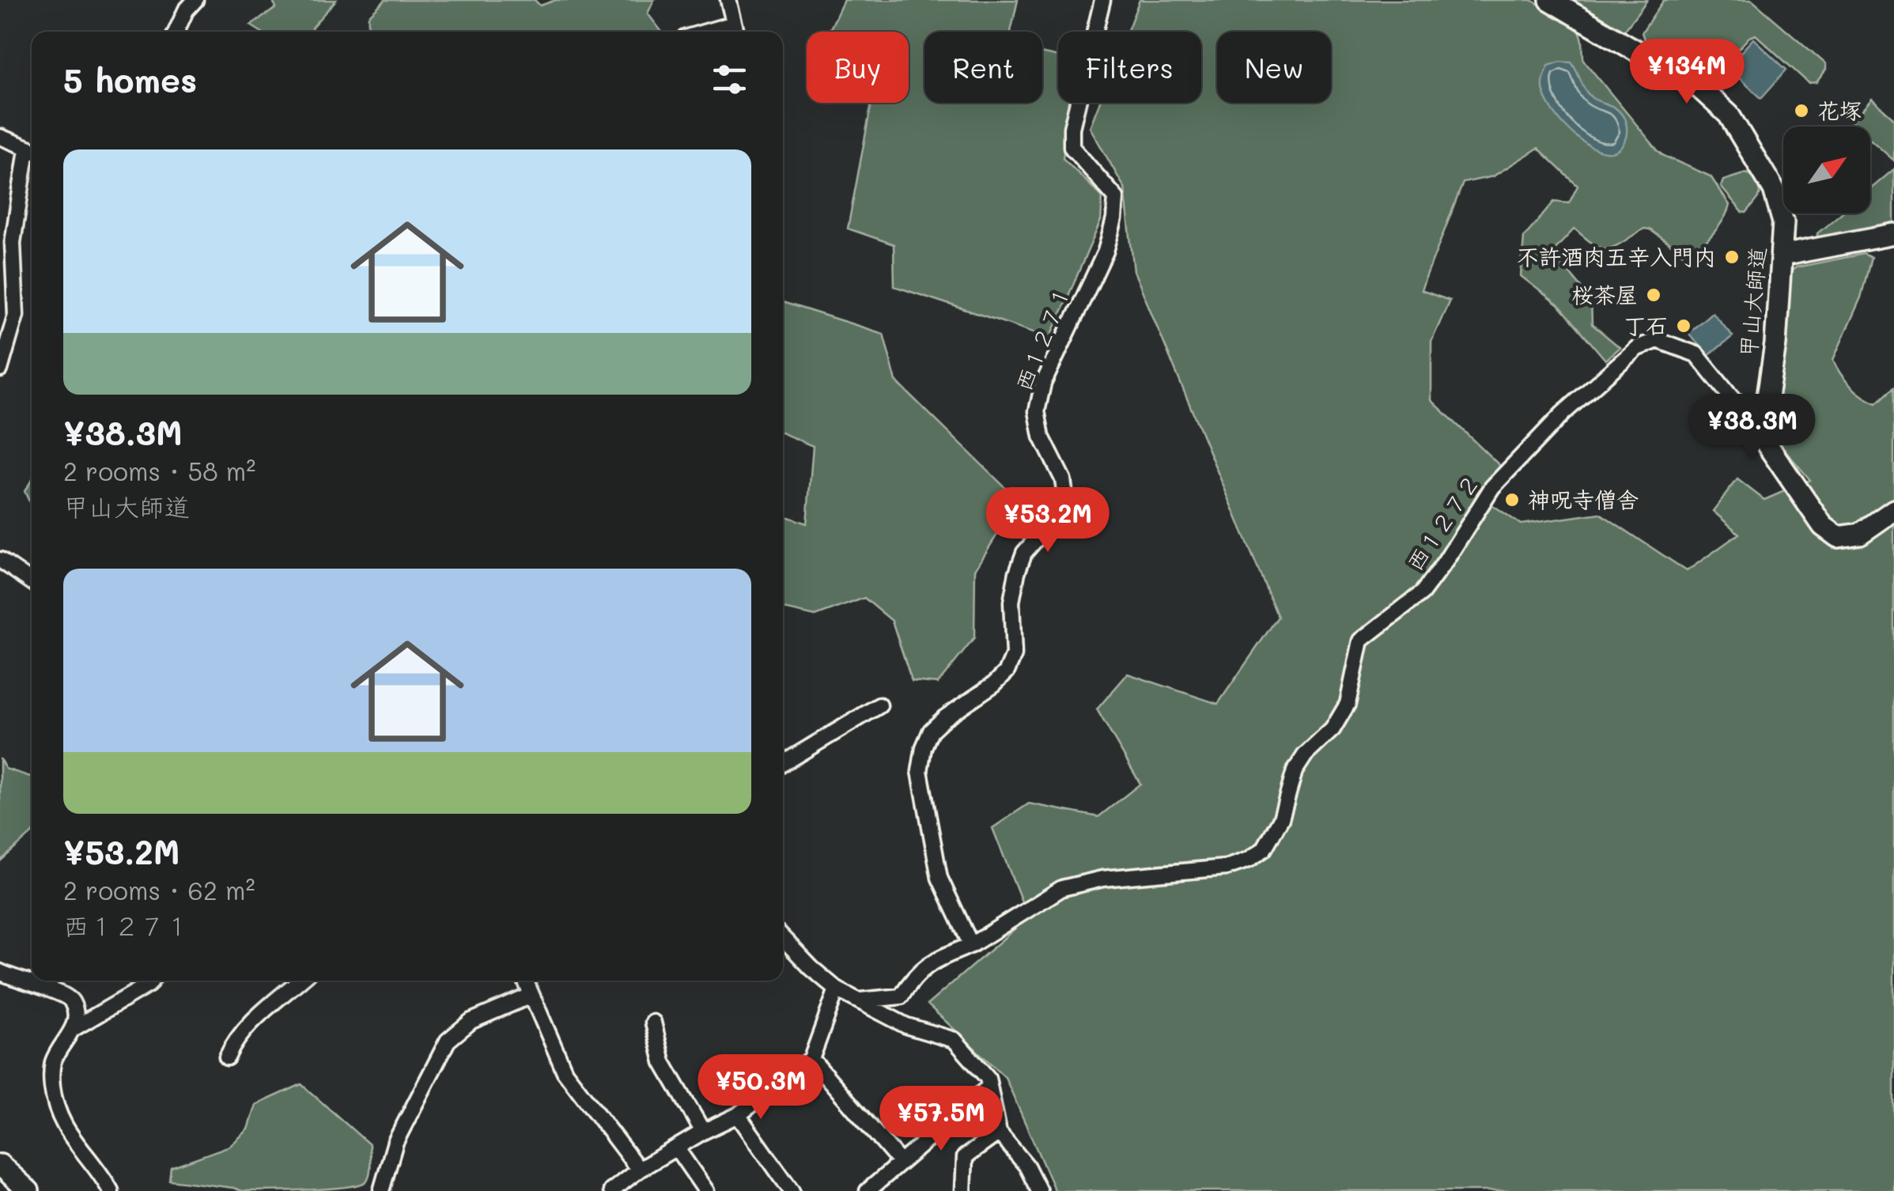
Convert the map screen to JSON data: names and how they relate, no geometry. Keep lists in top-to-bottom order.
{
  "streets": {
    "street": ["甲山大師道", "西１２７１", "西１２７２"]
  },
  "crossings": [
    ["甲山大師道", "西１２７２"],
    ["西１２７１", "西１２７２"]
  ],
  "places": [
    "花塚",
    "不許酒肉五辛入門内",
    "桜茶屋",
    "丁石",
    "神呪寺僧舎"
  ],
  "north": "top right",
  "page": {
    "chip": [
      "Buy",
      "Rent",
      "Filters",
      "New"
    ],
    "heading": "5 homes",
    "price": [
      "¥134M",
      "¥38.3M",
      "¥53.2M",
      "¥50.3M",
      "¥57.5M"
    ],
    "list": [
      {
        "name": "¥38.3M",
        "note": "2 rooms · 58 m² · 甲山大師道"
      },
      {
        "name": "¥53.2M",
        "note": "2 rooms · 62 m² · 西１２７１"
      }
    ]
  }
}
